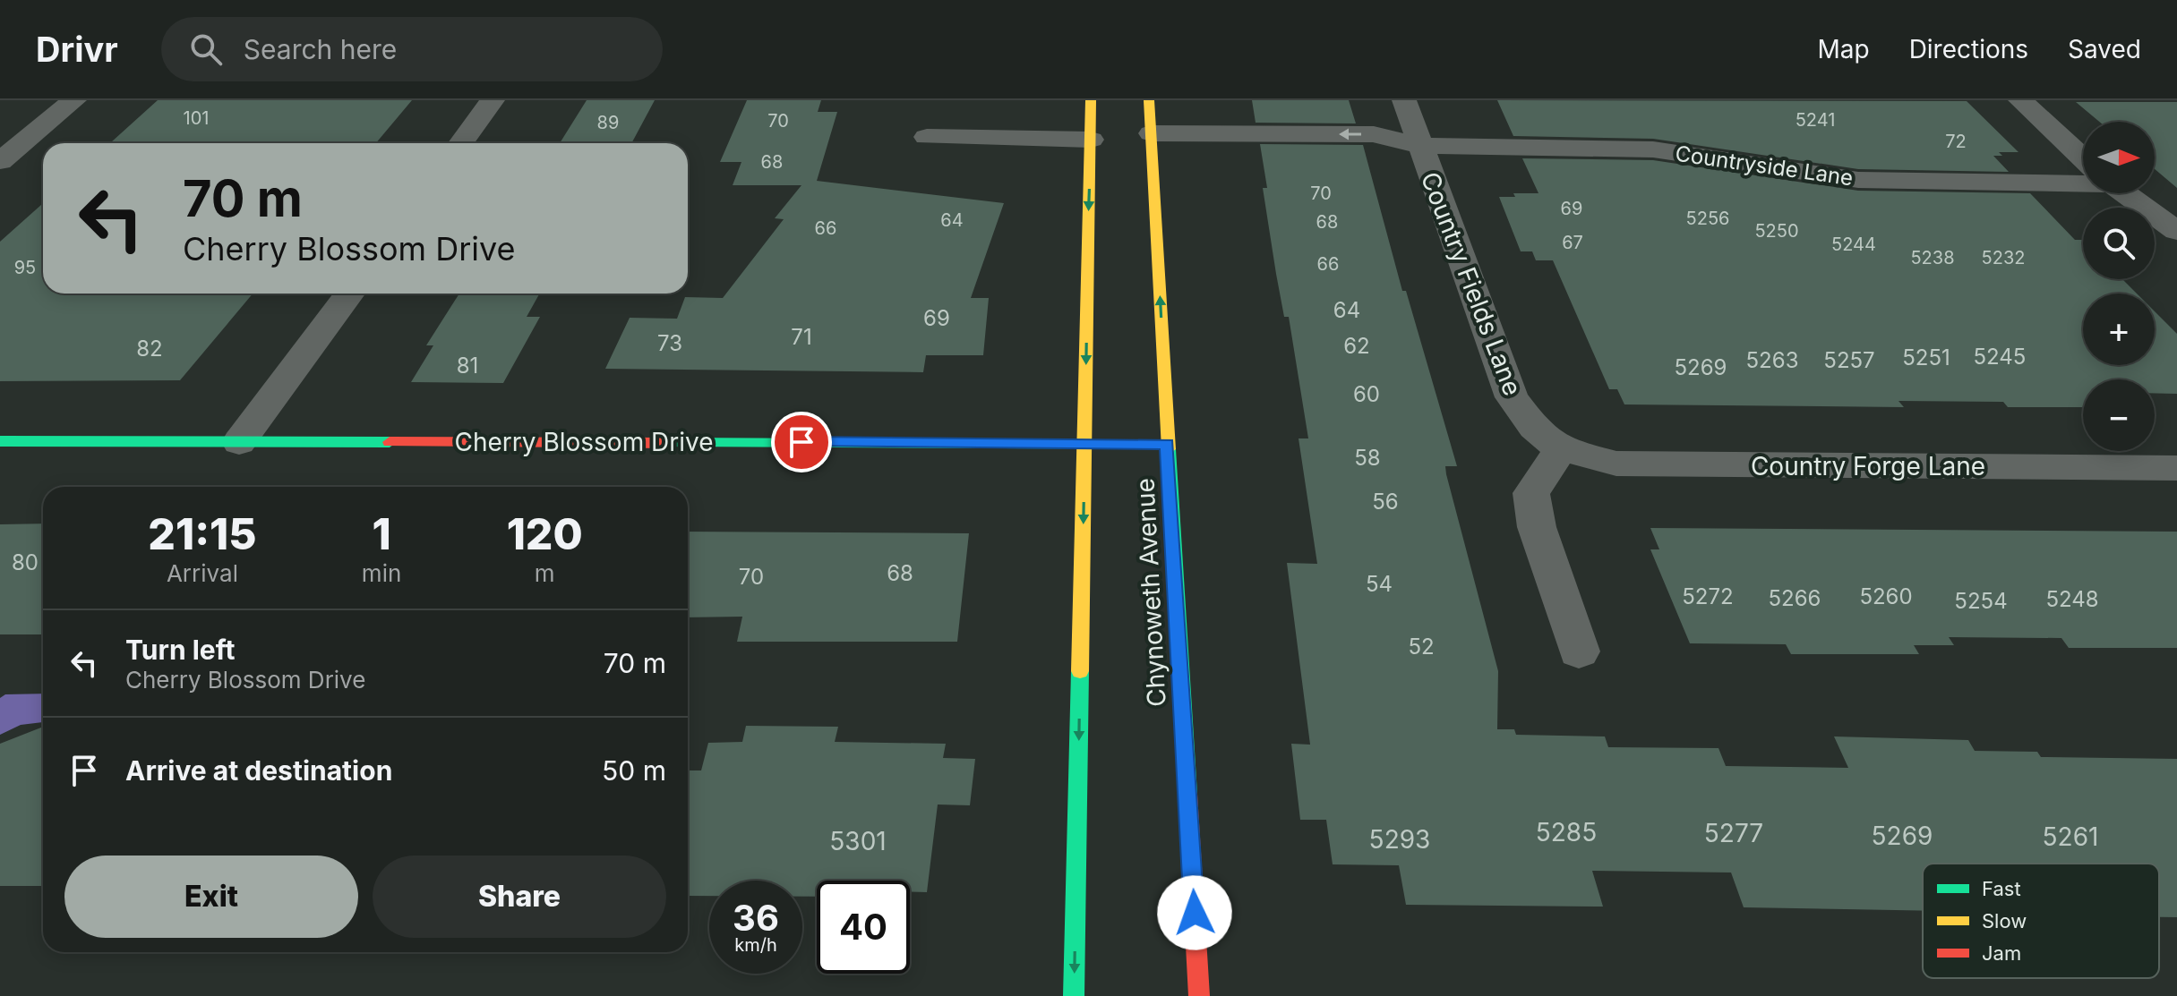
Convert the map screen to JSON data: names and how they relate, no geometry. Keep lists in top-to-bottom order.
{
  "streets": {
    "street": [
      "Countryside Lane",
      "Country Fields Lane",
      "Cherry Blossom Drive",
      "Country Forge Lane",
      "Chynoweth Avenue"
    ]
  },
  "crossings": [
    ["Countryside Lane", "Country Fields Lane"],
    ["Countryside Lane", "Chynoweth Avenue"],
    ["Country Fields Lane", "Country Forge Lane"],
    ["Cherry Blossom Drive", "Chynoweth Avenue"]
  ],
  "house_numbers": [
    "101",
    "5241",
    "70",
    "89",
    "72",
    "68",
    "70",
    "69",
    "5256",
    "64",
    "68",
    "66",
    "5250",
    "67",
    "5244",
    "5238",
    "5232",
    "66",
    "95",
    "64",
    "69",
    "71",
    "73",
    "62",
    "82",
    "5245",
    "5251",
    "5263",
    "5257",
    "81",
    "5269",
    "60",
    "58",
    "56",
    "80",
    "68",
    "70",
    "54",
    "5272",
    "5260",
    "5266",
    "5248",
    "5254",
    "52",
    "5285",
    "5277",
    "5269",
    "5261",
    "5293",
    "5301"
  ],
  "legend": ["Fast", "Slow", "Jam"],
  "north": "right",
  "page": {
    "header": "Drivr",
    "search": "Search here",
    "nav": ["Map", "Directions", "Saved"],
    "map_buttons": ["+", "−"],
    "turn": ["70 m", "Cherry Blossom Drive"],
    "eta": [
      "21:15",
      "Arrival",
      "1",
      "min",
      "120",
      "m"
    ],
    "list": [
      {
        "name": "Turn left",
        "note": "Cherry Blossom Drive",
        "value": "70 m"
      },
      {
        "name": "Arrive at destination",
        "value": "50 m"
      }
    ],
    "buttons": ["Exit", "Share"],
    "speed": "36 km/h",
    "limit": "40"
  }
}
